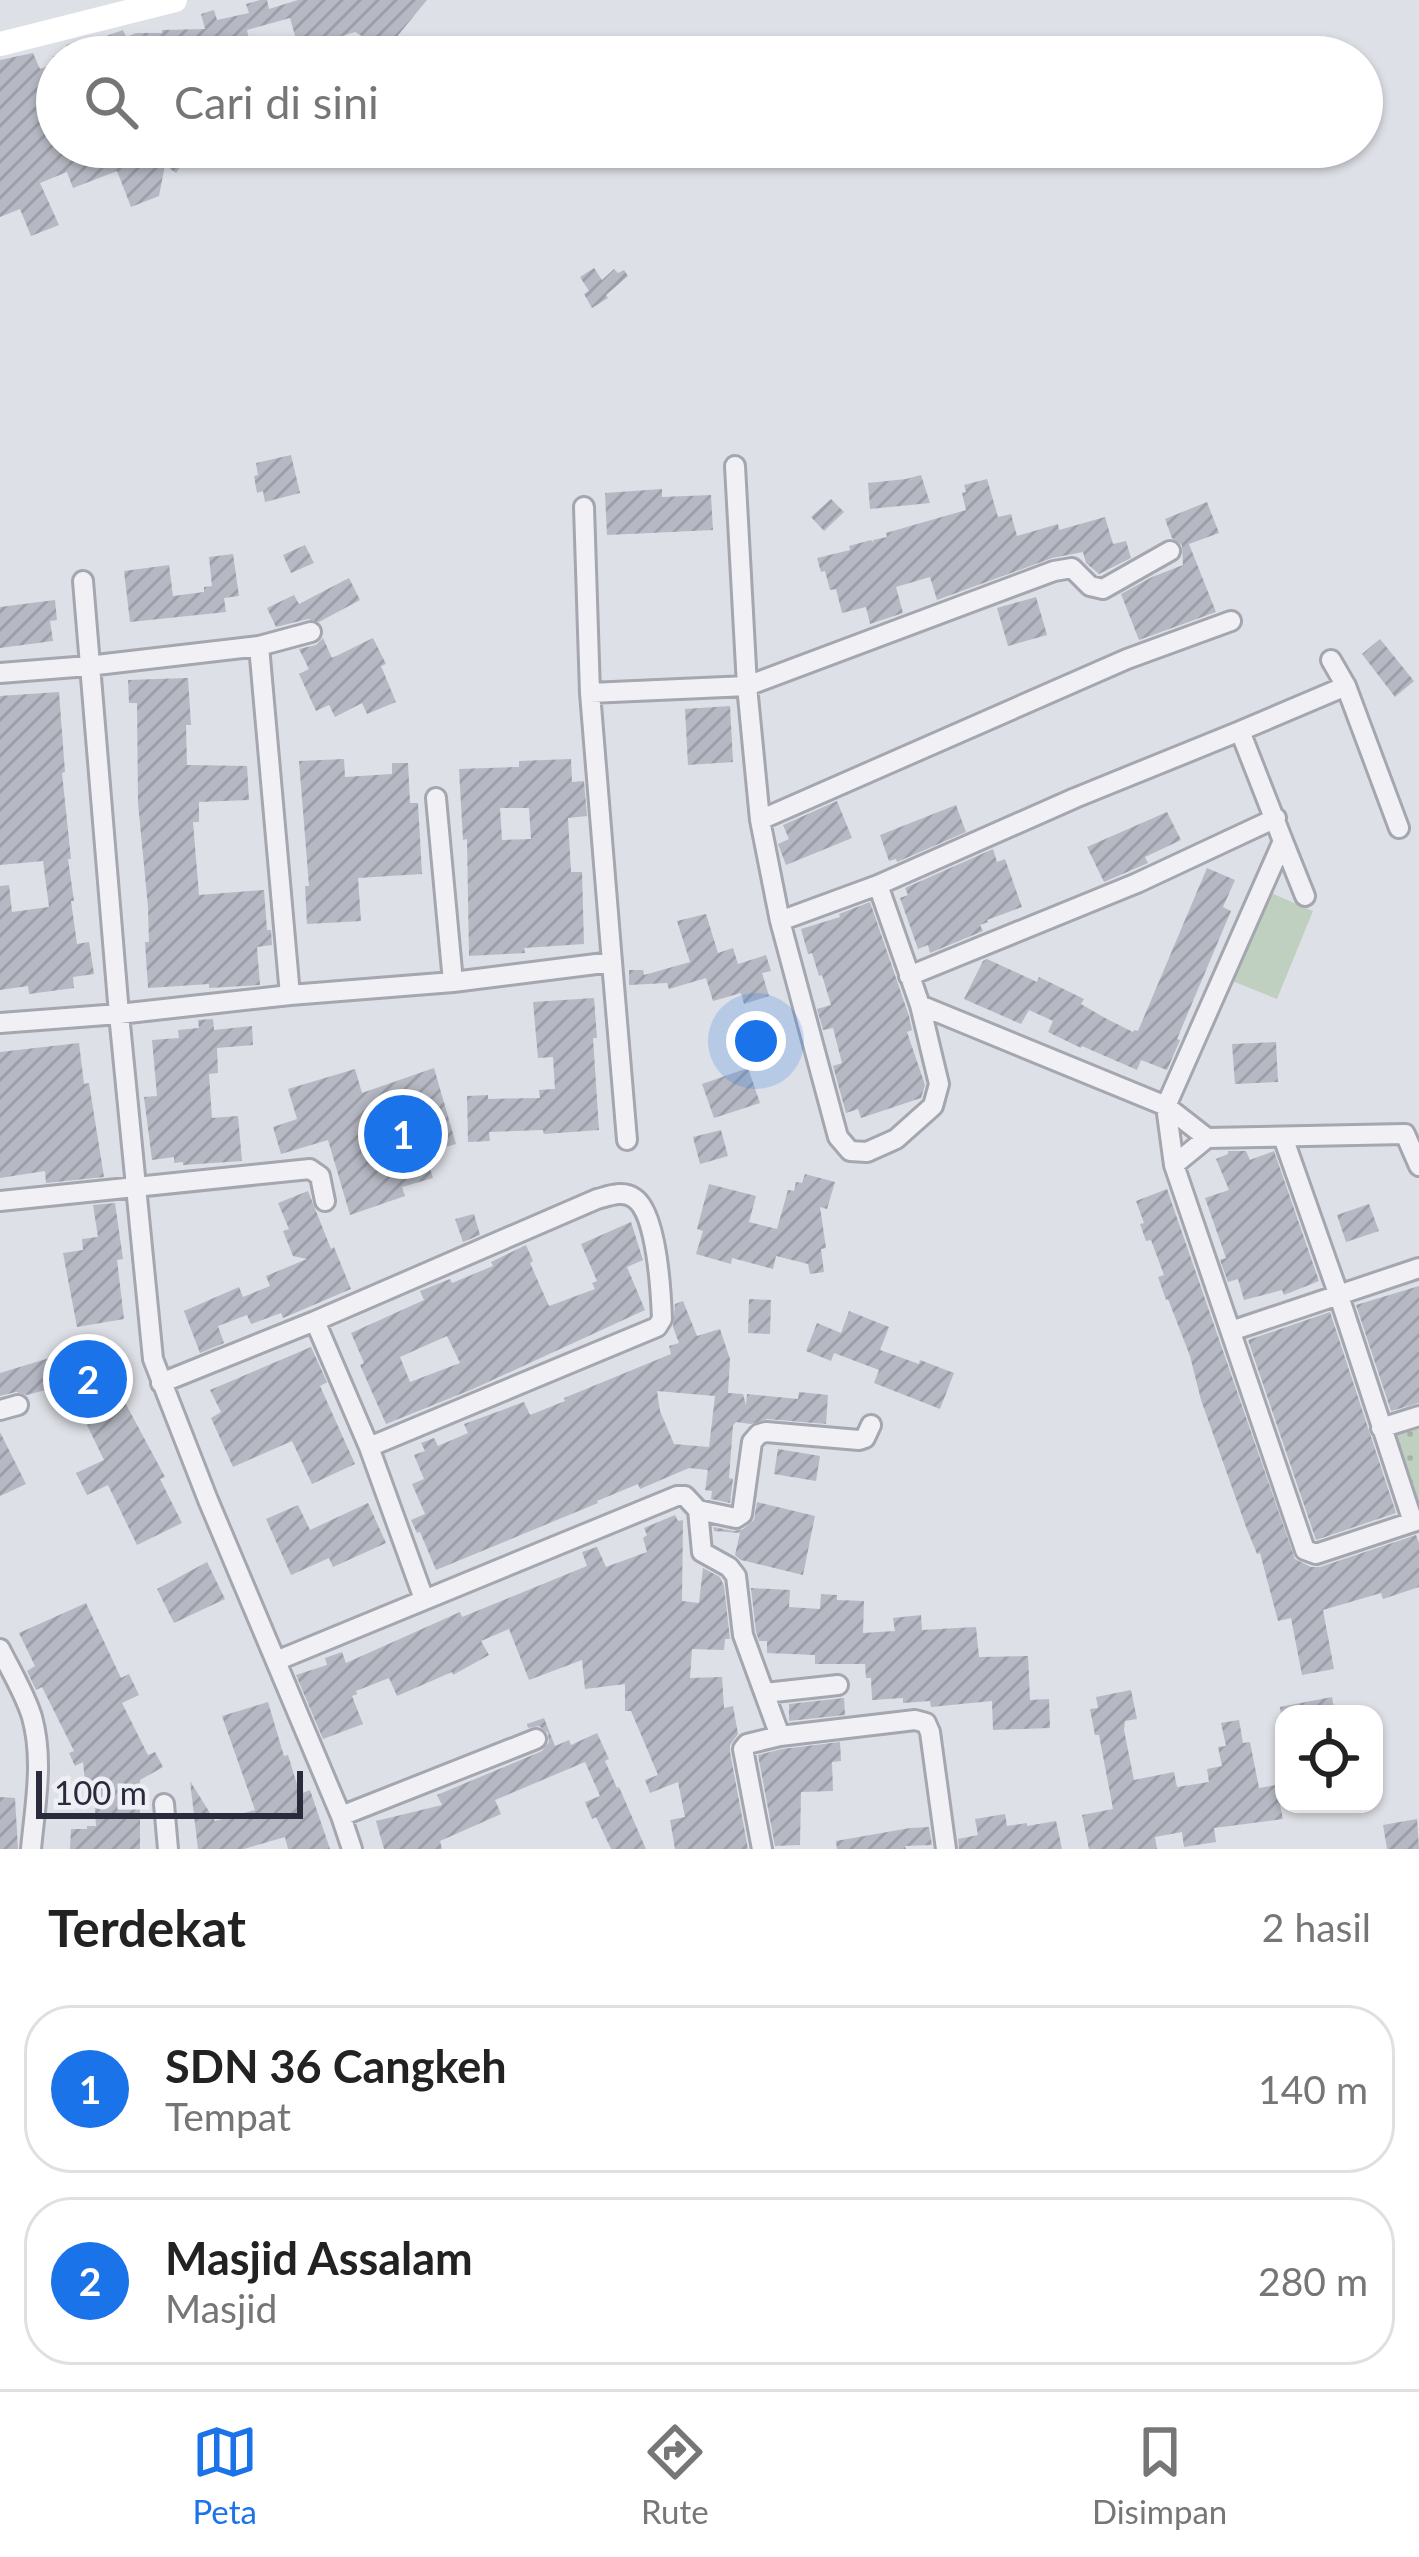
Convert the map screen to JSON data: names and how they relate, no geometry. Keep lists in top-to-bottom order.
{
  "scale_bar": "100 m",
  "page": {
    "search": "Cari di sini",
    "pins": ["1", "2"],
    "scale": "100 m",
    "heading": ["Terdekat", "2 hasil"],
    "list": [
      {
        "mark": "1",
        "name": "SDN 36 Cangkeh",
        "note": "Tempat",
        "value": "140 m"
      },
      {
        "mark": "2",
        "name": "Masjid Assalam",
        "note": "Masjid",
        "value": "280 m"
      }
    ],
    "nav": ["Peta", "Rute", "Disimpan"]
  }
}
